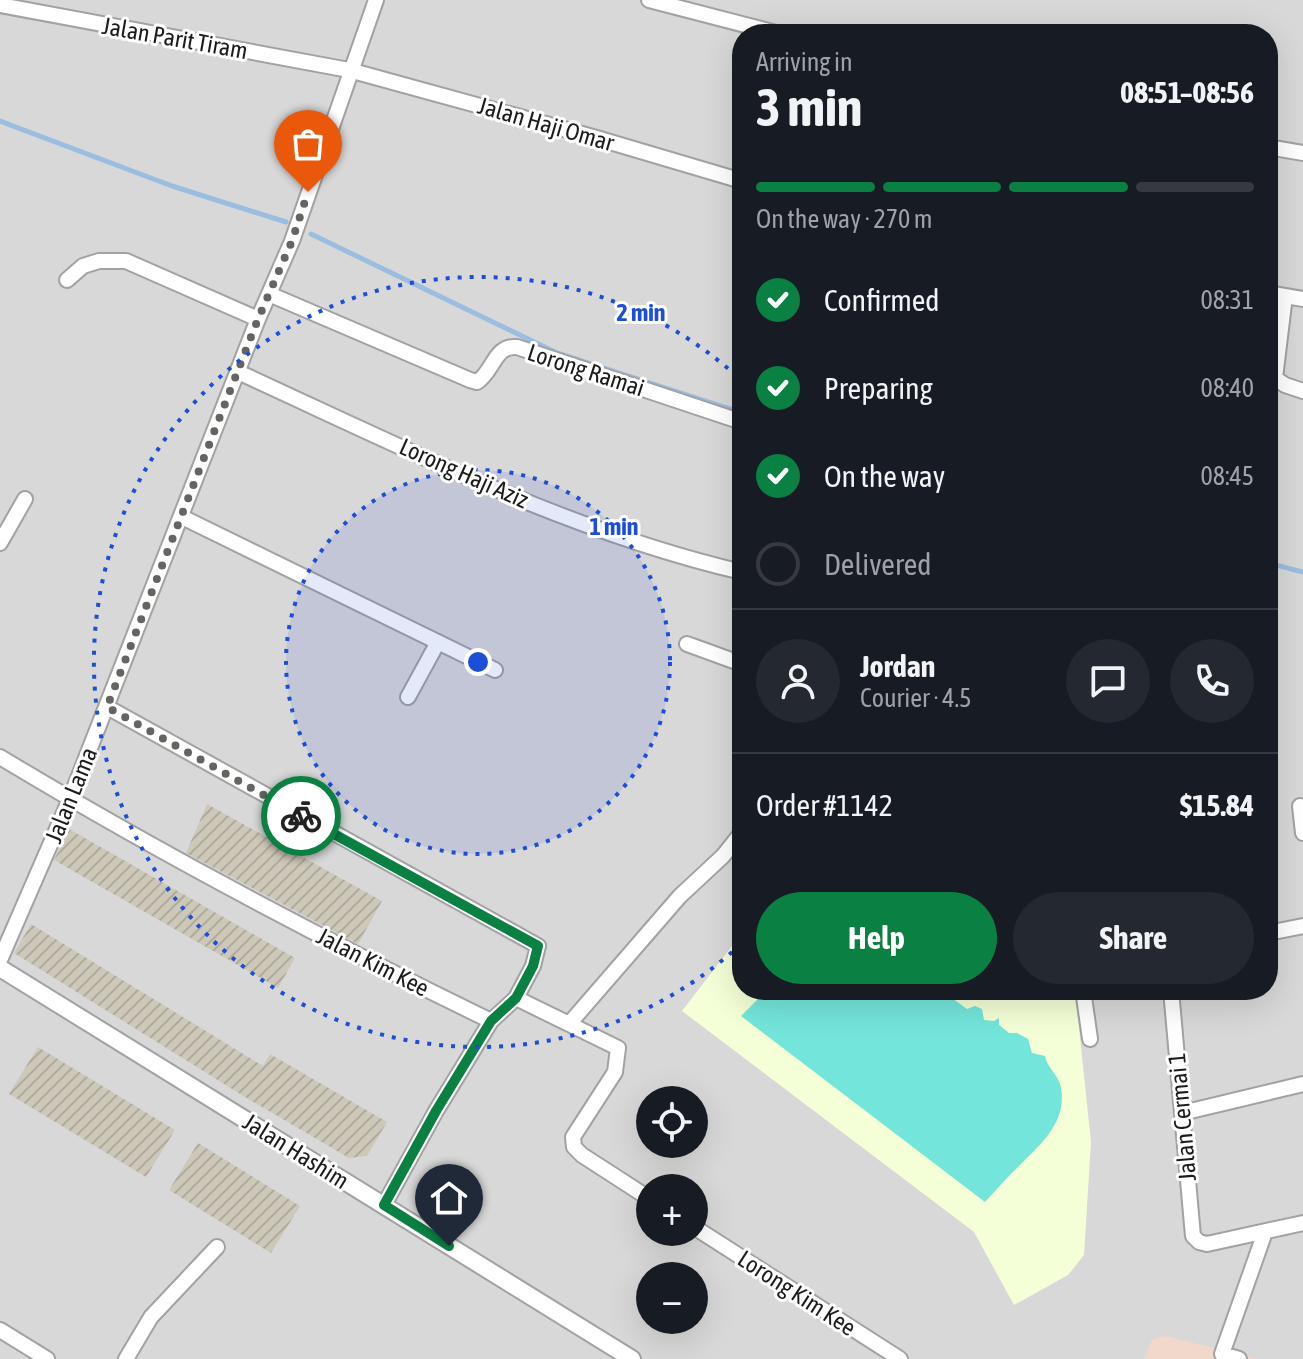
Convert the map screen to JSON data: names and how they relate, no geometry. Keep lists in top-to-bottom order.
{
  "streets": {
    "street": [
      "Jalan Parit Tiram",
      "Jalan Haji Omar",
      "Lorong Ramai",
      "Lorong Haji Aziz",
      "Jalan Lama",
      "Jalan Kim Kee",
      "Jalan Cermai 1",
      "Jalan Hashim",
      "Lorong Kim Kee"
    ]
  },
  "crossings": [
    ["Jalan Parit Tiram", "Jalan Haji Omar"],
    ["Jalan Parit Tiram", "Jalan Lama"],
    ["Jalan Haji Omar", "Jalan Lama"],
    ["Lorong Ramai", "Jalan Lama"],
    ["Lorong Haji Aziz", "Jalan Lama"],
    ["Jalan Lama", "Jalan Kim Kee"]
  ],
  "page": {
    "heading": ["3 min", "Arriving in", "08:51–08:56"],
    "panel": [
      "Jordan",
      "Courier · 4.5",
      "Order #1142",
      "$15.84"
    ],
    "bar": "On the way · 270 m",
    "list": [
      ["Confirmed", "08:31"],
      ["Preparing", "08:40"],
      ["On the way", "08:45"],
      "Delivered"
    ],
    "buttons": ["Help", "Share"],
    "map_buttons": ["+", "−"]
  },
  "rings": ["2 min", "1 min"]
}
